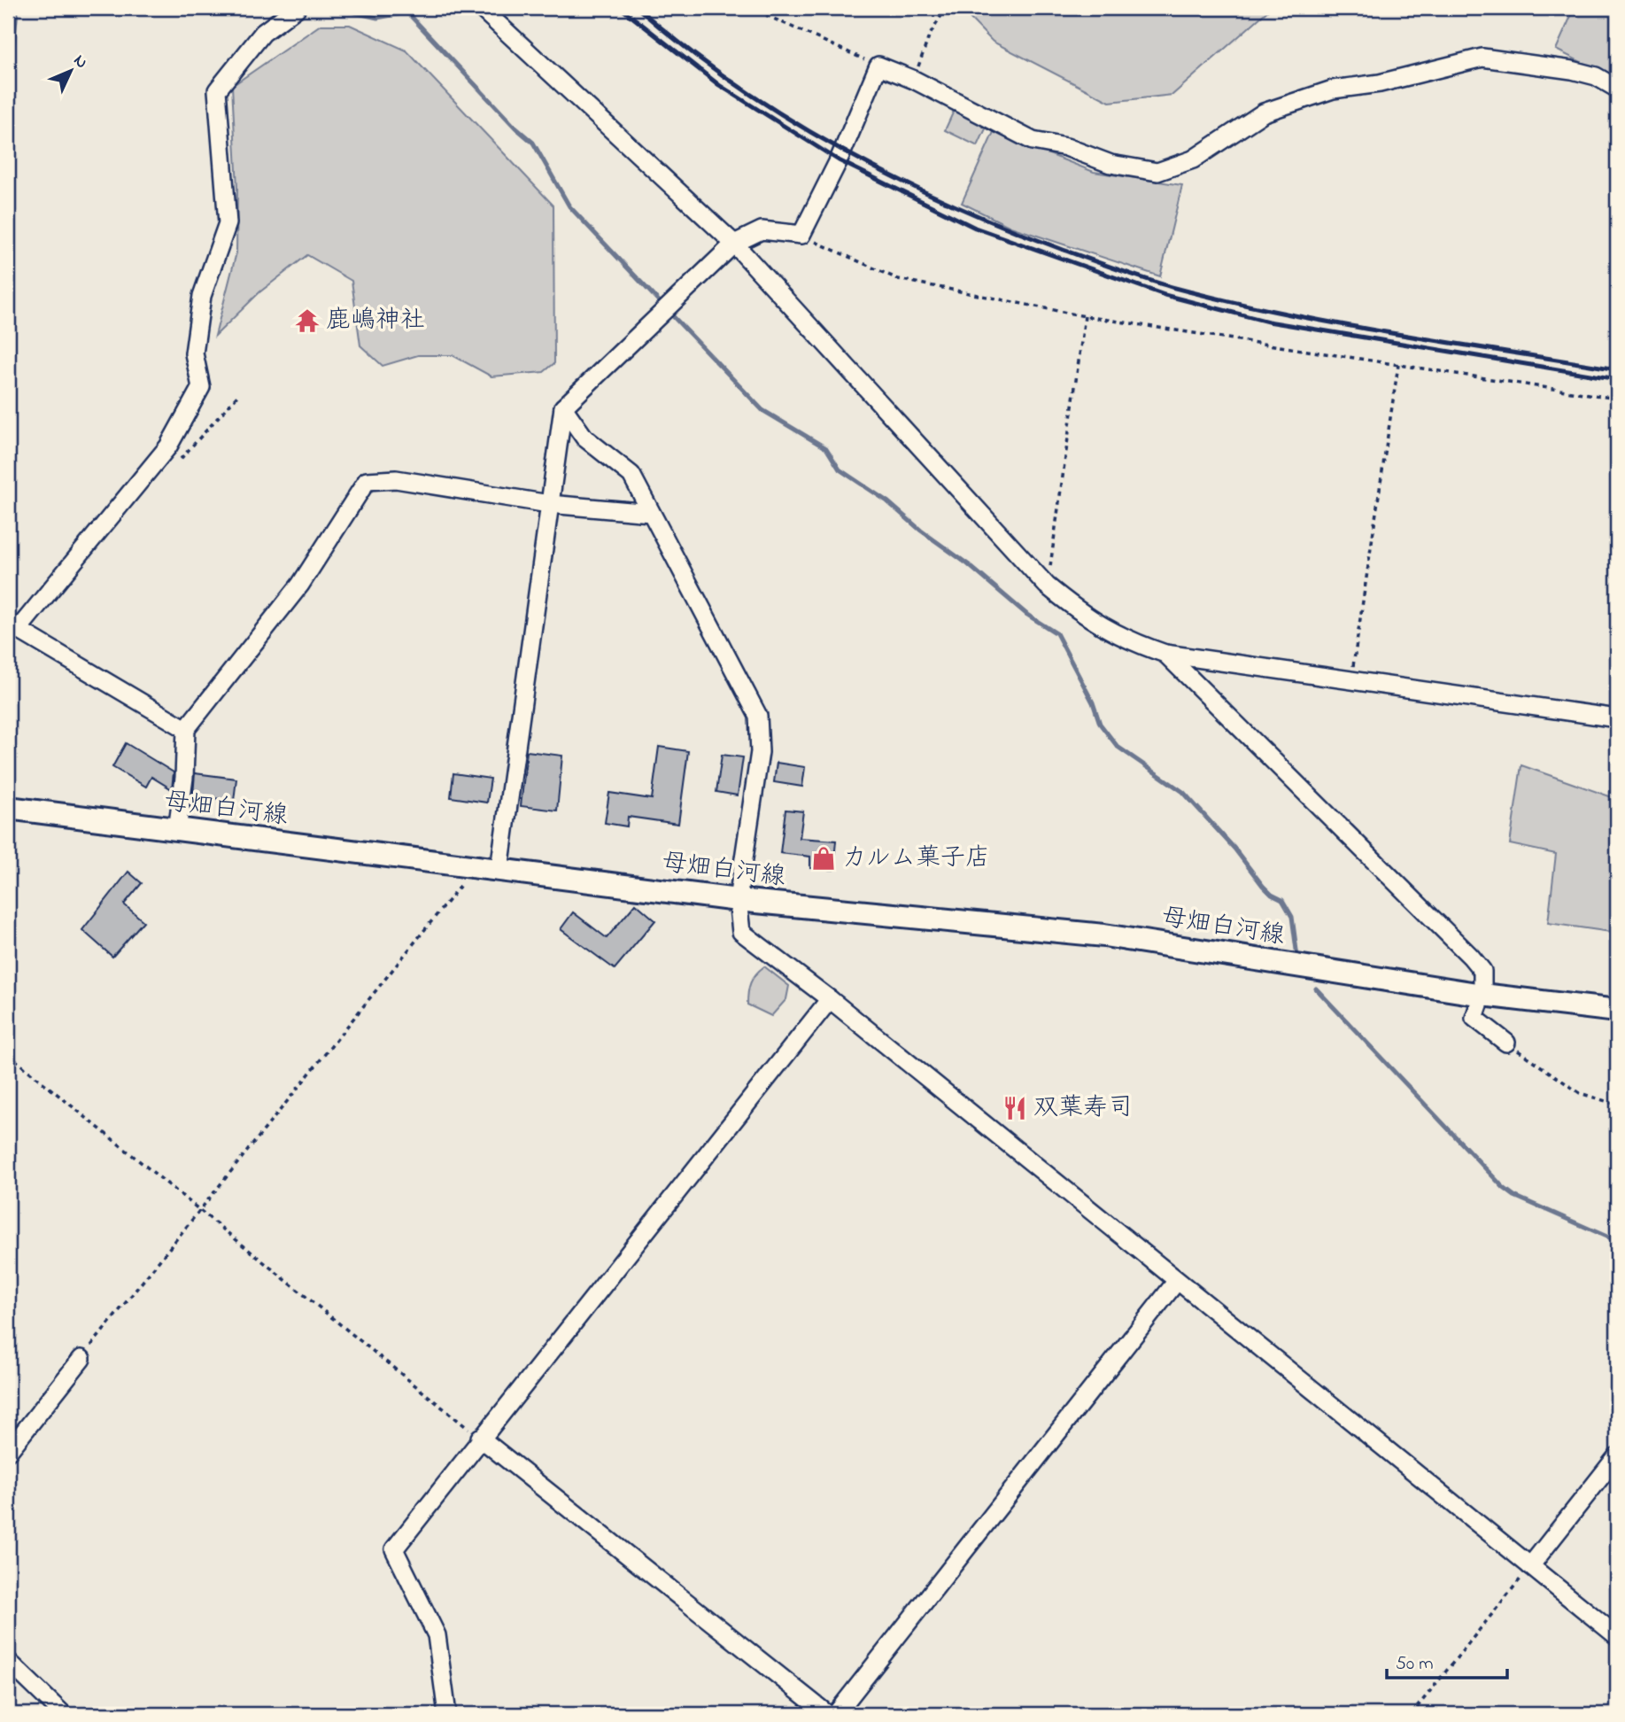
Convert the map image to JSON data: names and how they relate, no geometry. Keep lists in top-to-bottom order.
{
  "streets": {
    "main road": ["母畑白河線"]
  },
  "places": {
    "temple": ["鹿嶋神社"],
    "shop": ["カルム菓子店"],
    "restaurant": ["双葉寿司"]
  },
  "scale_bar": "50 m",
  "north": "top right"
}
